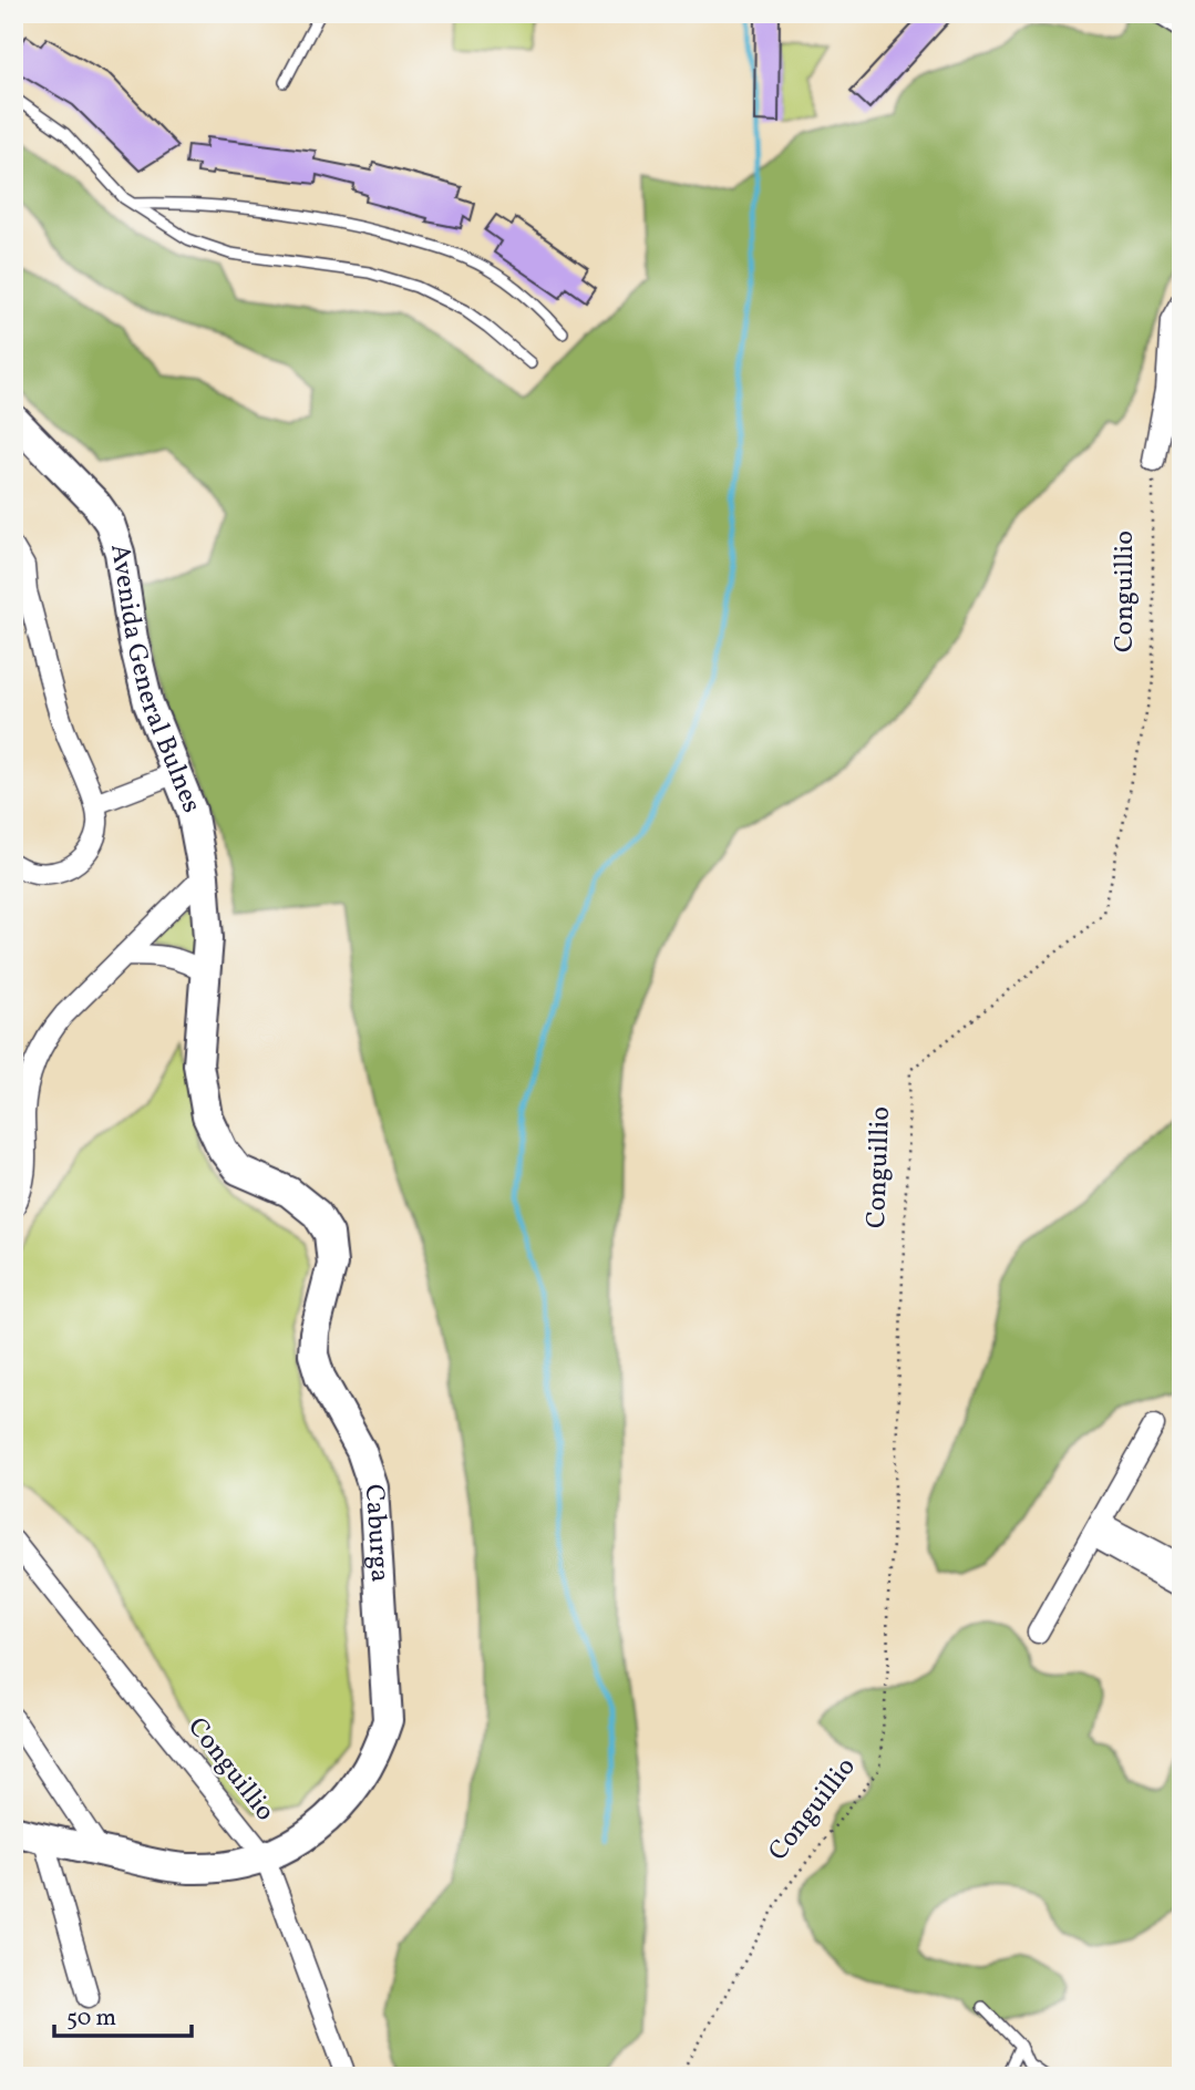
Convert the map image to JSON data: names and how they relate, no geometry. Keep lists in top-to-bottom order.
{
  "streets": {
    "street": ["Conguillio", "Avenida General Bulnes", "Caburga"]
  },
  "crossings": [
    ["Conguillio", "Caburga"],
    ["Avenida General Bulnes", "Caburga"]
  ],
  "scale_bar": "50 m"
}
